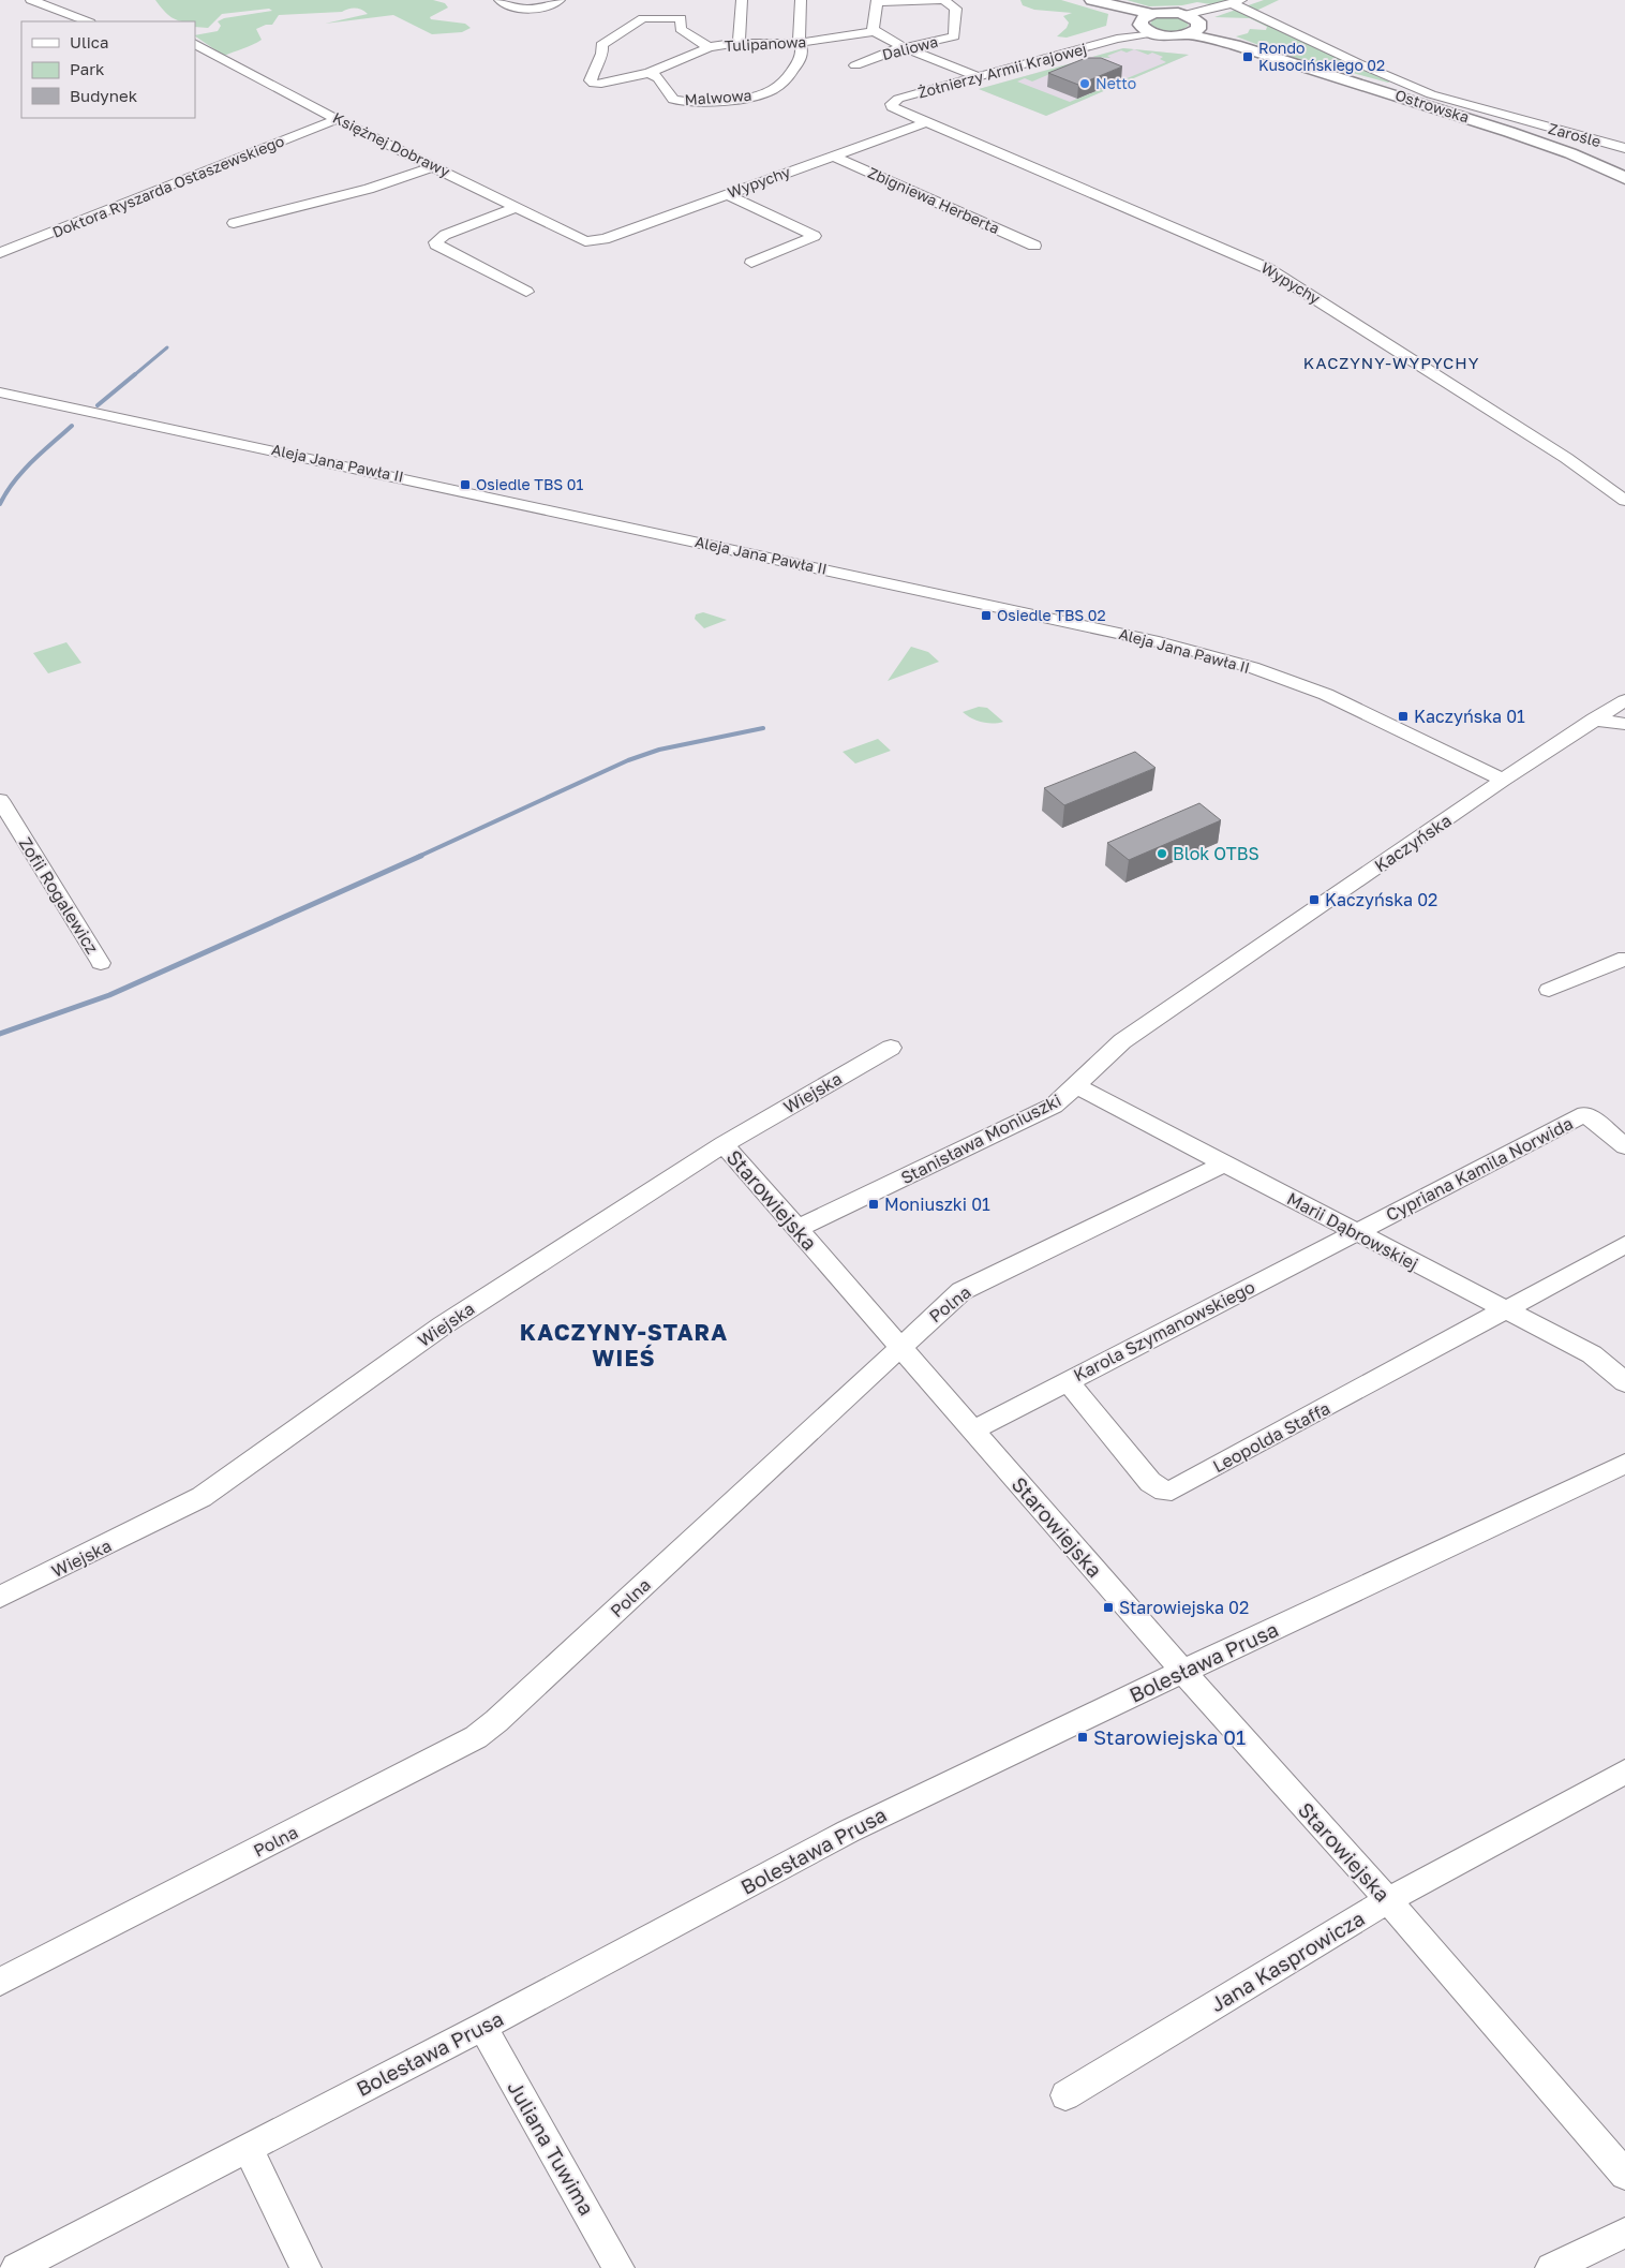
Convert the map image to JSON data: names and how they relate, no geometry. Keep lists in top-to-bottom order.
{
  "streets": {
    "main road": ["Ostrowska"],
    "street": [
      "Tulipanowa",
      "Daliowa",
      "Żołnierzy Armii Krajowej",
      "Malwowa",
      "Zarośle",
      "Księżnej Dobrawy",
      "Wypychy",
      "Doktora Ryszarda Ostaszewskiego",
      "Zbigniewa Herberta",
      "Aleja Jana Pawła II",
      "Kaczyńska",
      "Zofii Rogalewicz",
      "Wiejska",
      "Stanisława Moniuszki",
      "Cypriana Kamila Norwida",
      "Starowiejska",
      "Marii Dąbrowskiej",
      "Polna",
      "Karola Szymanowskiego",
      "Leopolda Staffa",
      "Bolesława Prusa",
      "Jana Kasprowicza",
      "Juliana Tuwima"
    ]
  },
  "crossings": [
    ["Tulipanowa", "Malwowa"],
    ["Żołnierzy Armii Krajowej", "Wypychy"],
    ["Ostrowska", "Zarośle"],
    ["Księżnej Dobrawy", "Wypychy"],
    ["Księżnej Dobrawy", "Doktora Ryszarda Ostaszewskiego"],
    ["Wypychy", "Zbigniewa Herberta"],
    ["Aleja Jana Pawła II", "Kaczyńska"],
    ["Kaczyńska", "Stanisława Moniuszki"],
    ["Kaczyńska", "Marii Dąbrowskiej"],
    ["Wiejska", "Starowiejska"],
    ["Stanisława Moniuszki", "Starowiejska"],
    ["Stanisława Moniuszki", "Marii Dąbrowskiej"],
    ["Cypriana Kamila Norwida", "Marii Dąbrowskiej"],
    ["Cypriana Kamila Norwida", "Karola Szymanowskiego"],
    ["Starowiejska", "Polna"],
    ["Starowiejska", "Karola Szymanowskiego"],
    ["Starowiejska", "Bolesława Prusa"],
    ["Starowiejska", "Jana Kasprowicza"],
    ["Marii Dąbrowskiej", "Polna"],
    ["Marii Dąbrowskiej", "Karola Szymanowskiego"],
    ["Marii Dąbrowskiej", "Leopolda Staffa"],
    ["Karola Szymanowskiego", "Leopolda Staffa"],
    ["Bolesława Prusa", "Juliana Tuwima"]
  ],
  "districts": ["KACZYNY-WYPYCHY", "KACZYNY-STARA WIEŚ"],
  "places": {
    "transit": [
      "Rondo Kusocińskiego 02",
      "Osiedle TBS 01",
      "Osiedle TBS 02",
      "Kaczyńska 01",
      "Kaczyńska 02",
      "Moniuszki 01",
      "Starowiejska 02",
      "Starowiejska 01"
    ],
    "other": ["Netto", "Blok OTBS"]
  },
  "legend": ["Ulica", "Park", "Budynek"]
}
